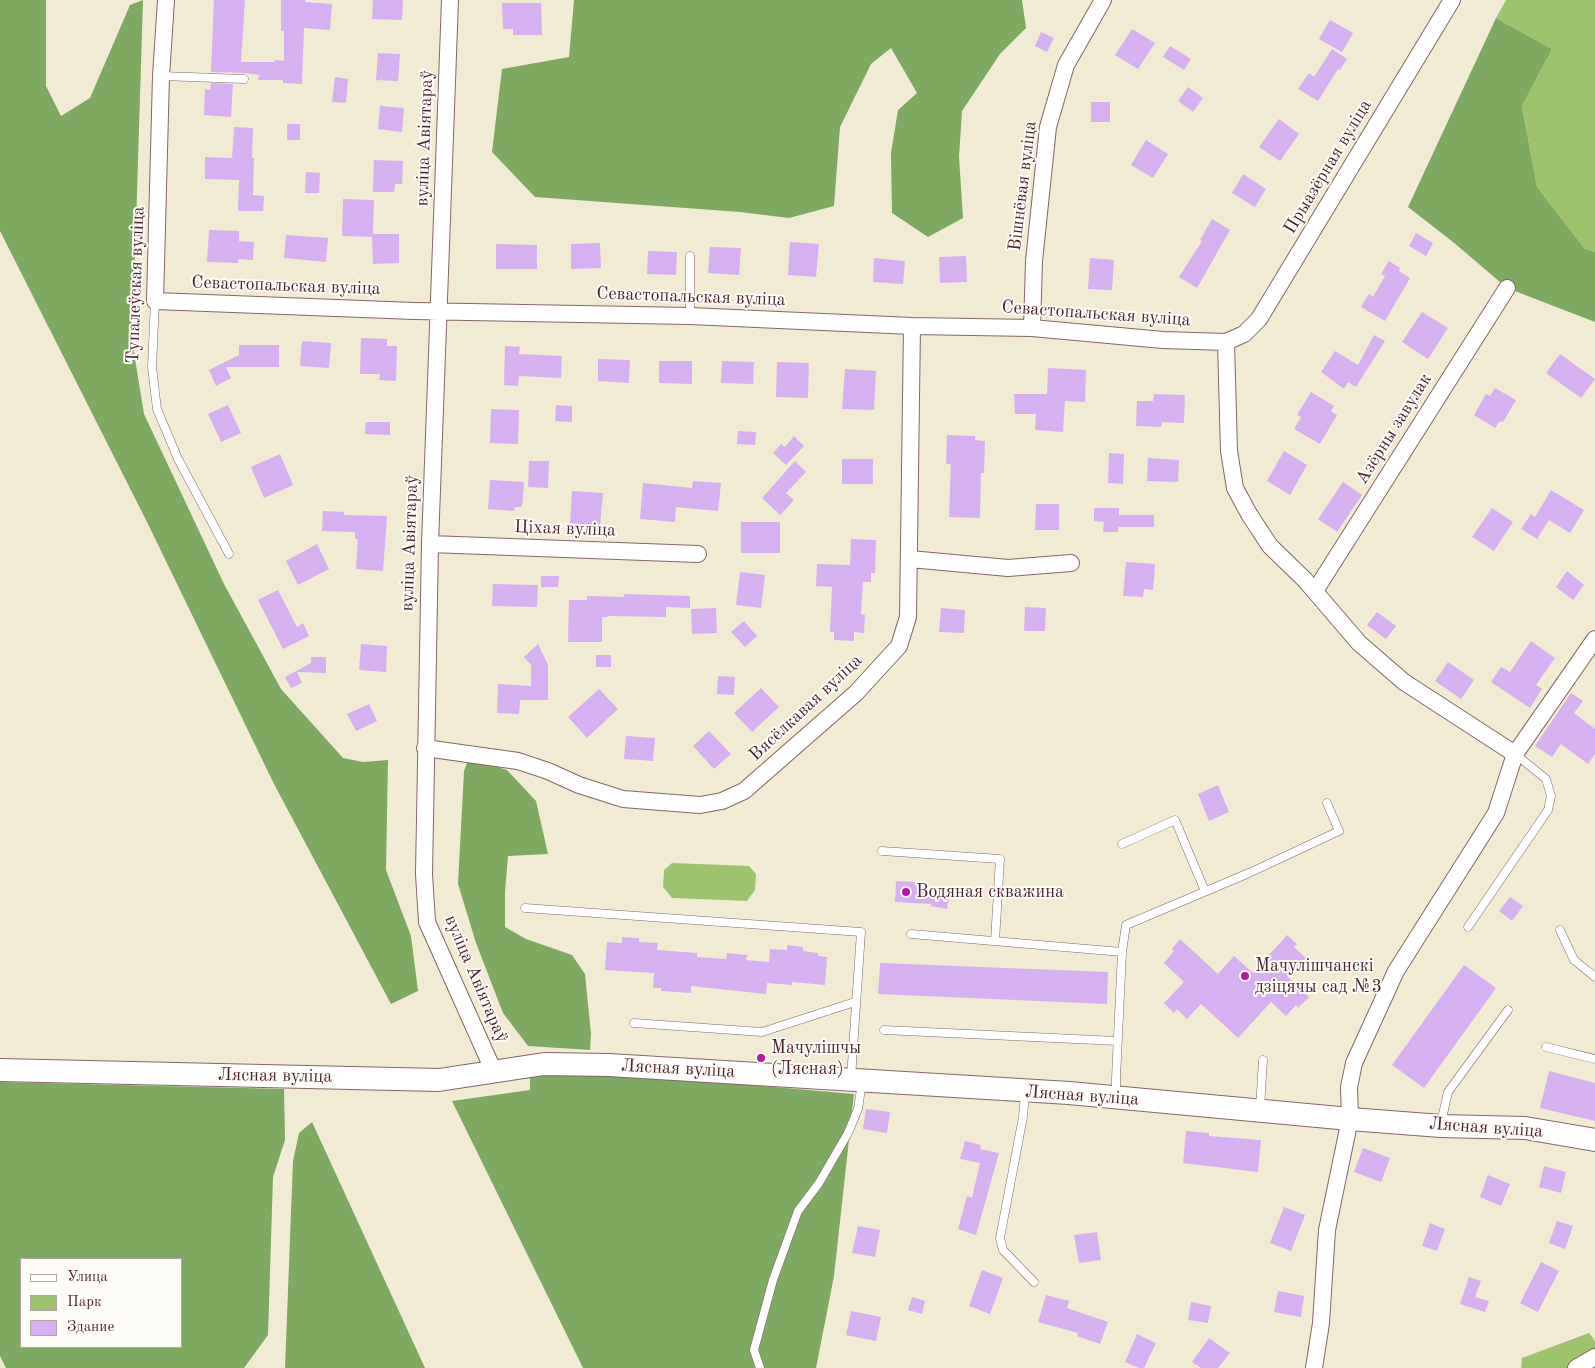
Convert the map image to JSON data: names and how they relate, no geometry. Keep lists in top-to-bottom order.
{
  "streets": {
    "main road": ["Лясная вуліца"],
    "street": [
      "вуліца Авіятараў",
      "Прыазёрная вуліца",
      "Вішнёвая вуліца",
      "Тупалеўская вуліца",
      "Севастопальская вуліца",
      "Азёрны завулак",
      "Ціхая вуліца",
      "Вясёлкавая вуліца"
    ]
  },
  "crossings": [
    ["вуліца Авіятараў", "Севастопальская вуліца"],
    ["вуліца Авіятараў", "Ціхая вуліца"],
    ["вуліца Авіятараў", "Вясёлкавая вуліца"],
    ["вуліца Авіятараў", "Лясная вуліца"],
    ["Прыазёрная вуліца", "Севастопальская вуліца"],
    ["Вішнёвая вуліца", "Севастопальская вуліца"],
    ["Тупалеўская вуліца", "Севастопальская вуліца"],
    ["Севастопальская вуліца", "Вясёлкавая вуліца"]
  ],
  "places": ["Водяная скважина", "Мачулішчанскі дзіцячы сад №3", "Мачулішчы (Лясная)"],
  "legend": ["Улица", "Парк", "Здание"]
}
